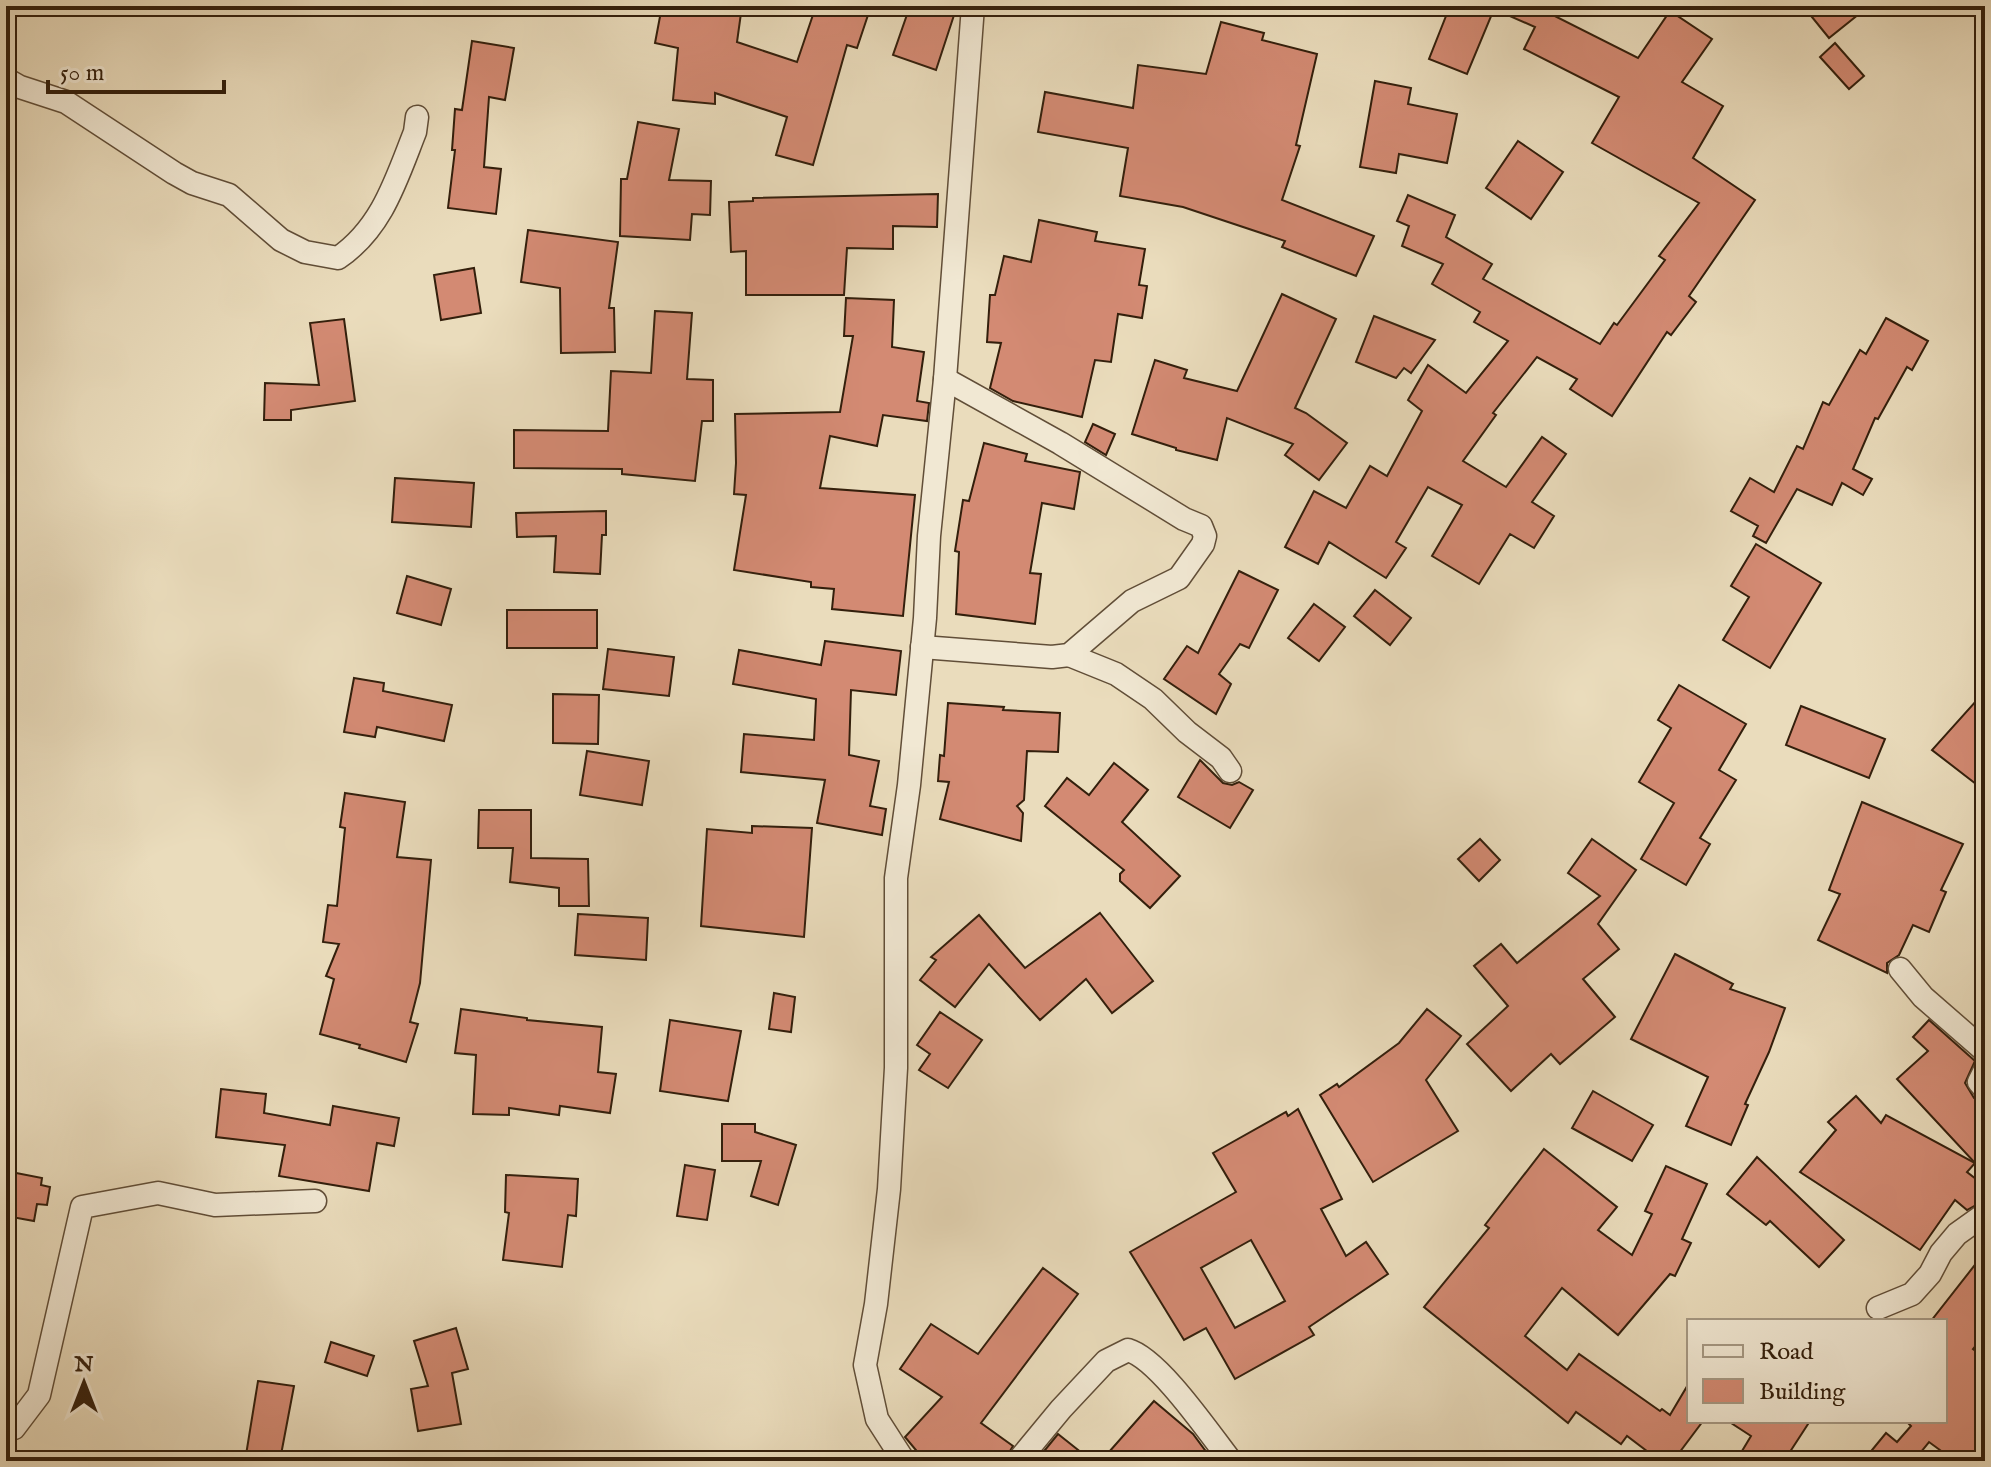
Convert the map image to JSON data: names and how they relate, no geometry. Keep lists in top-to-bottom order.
{
  "legend": ["Road", "Building"],
  "scale_bar": "50 m",
  "north": "top"
}
